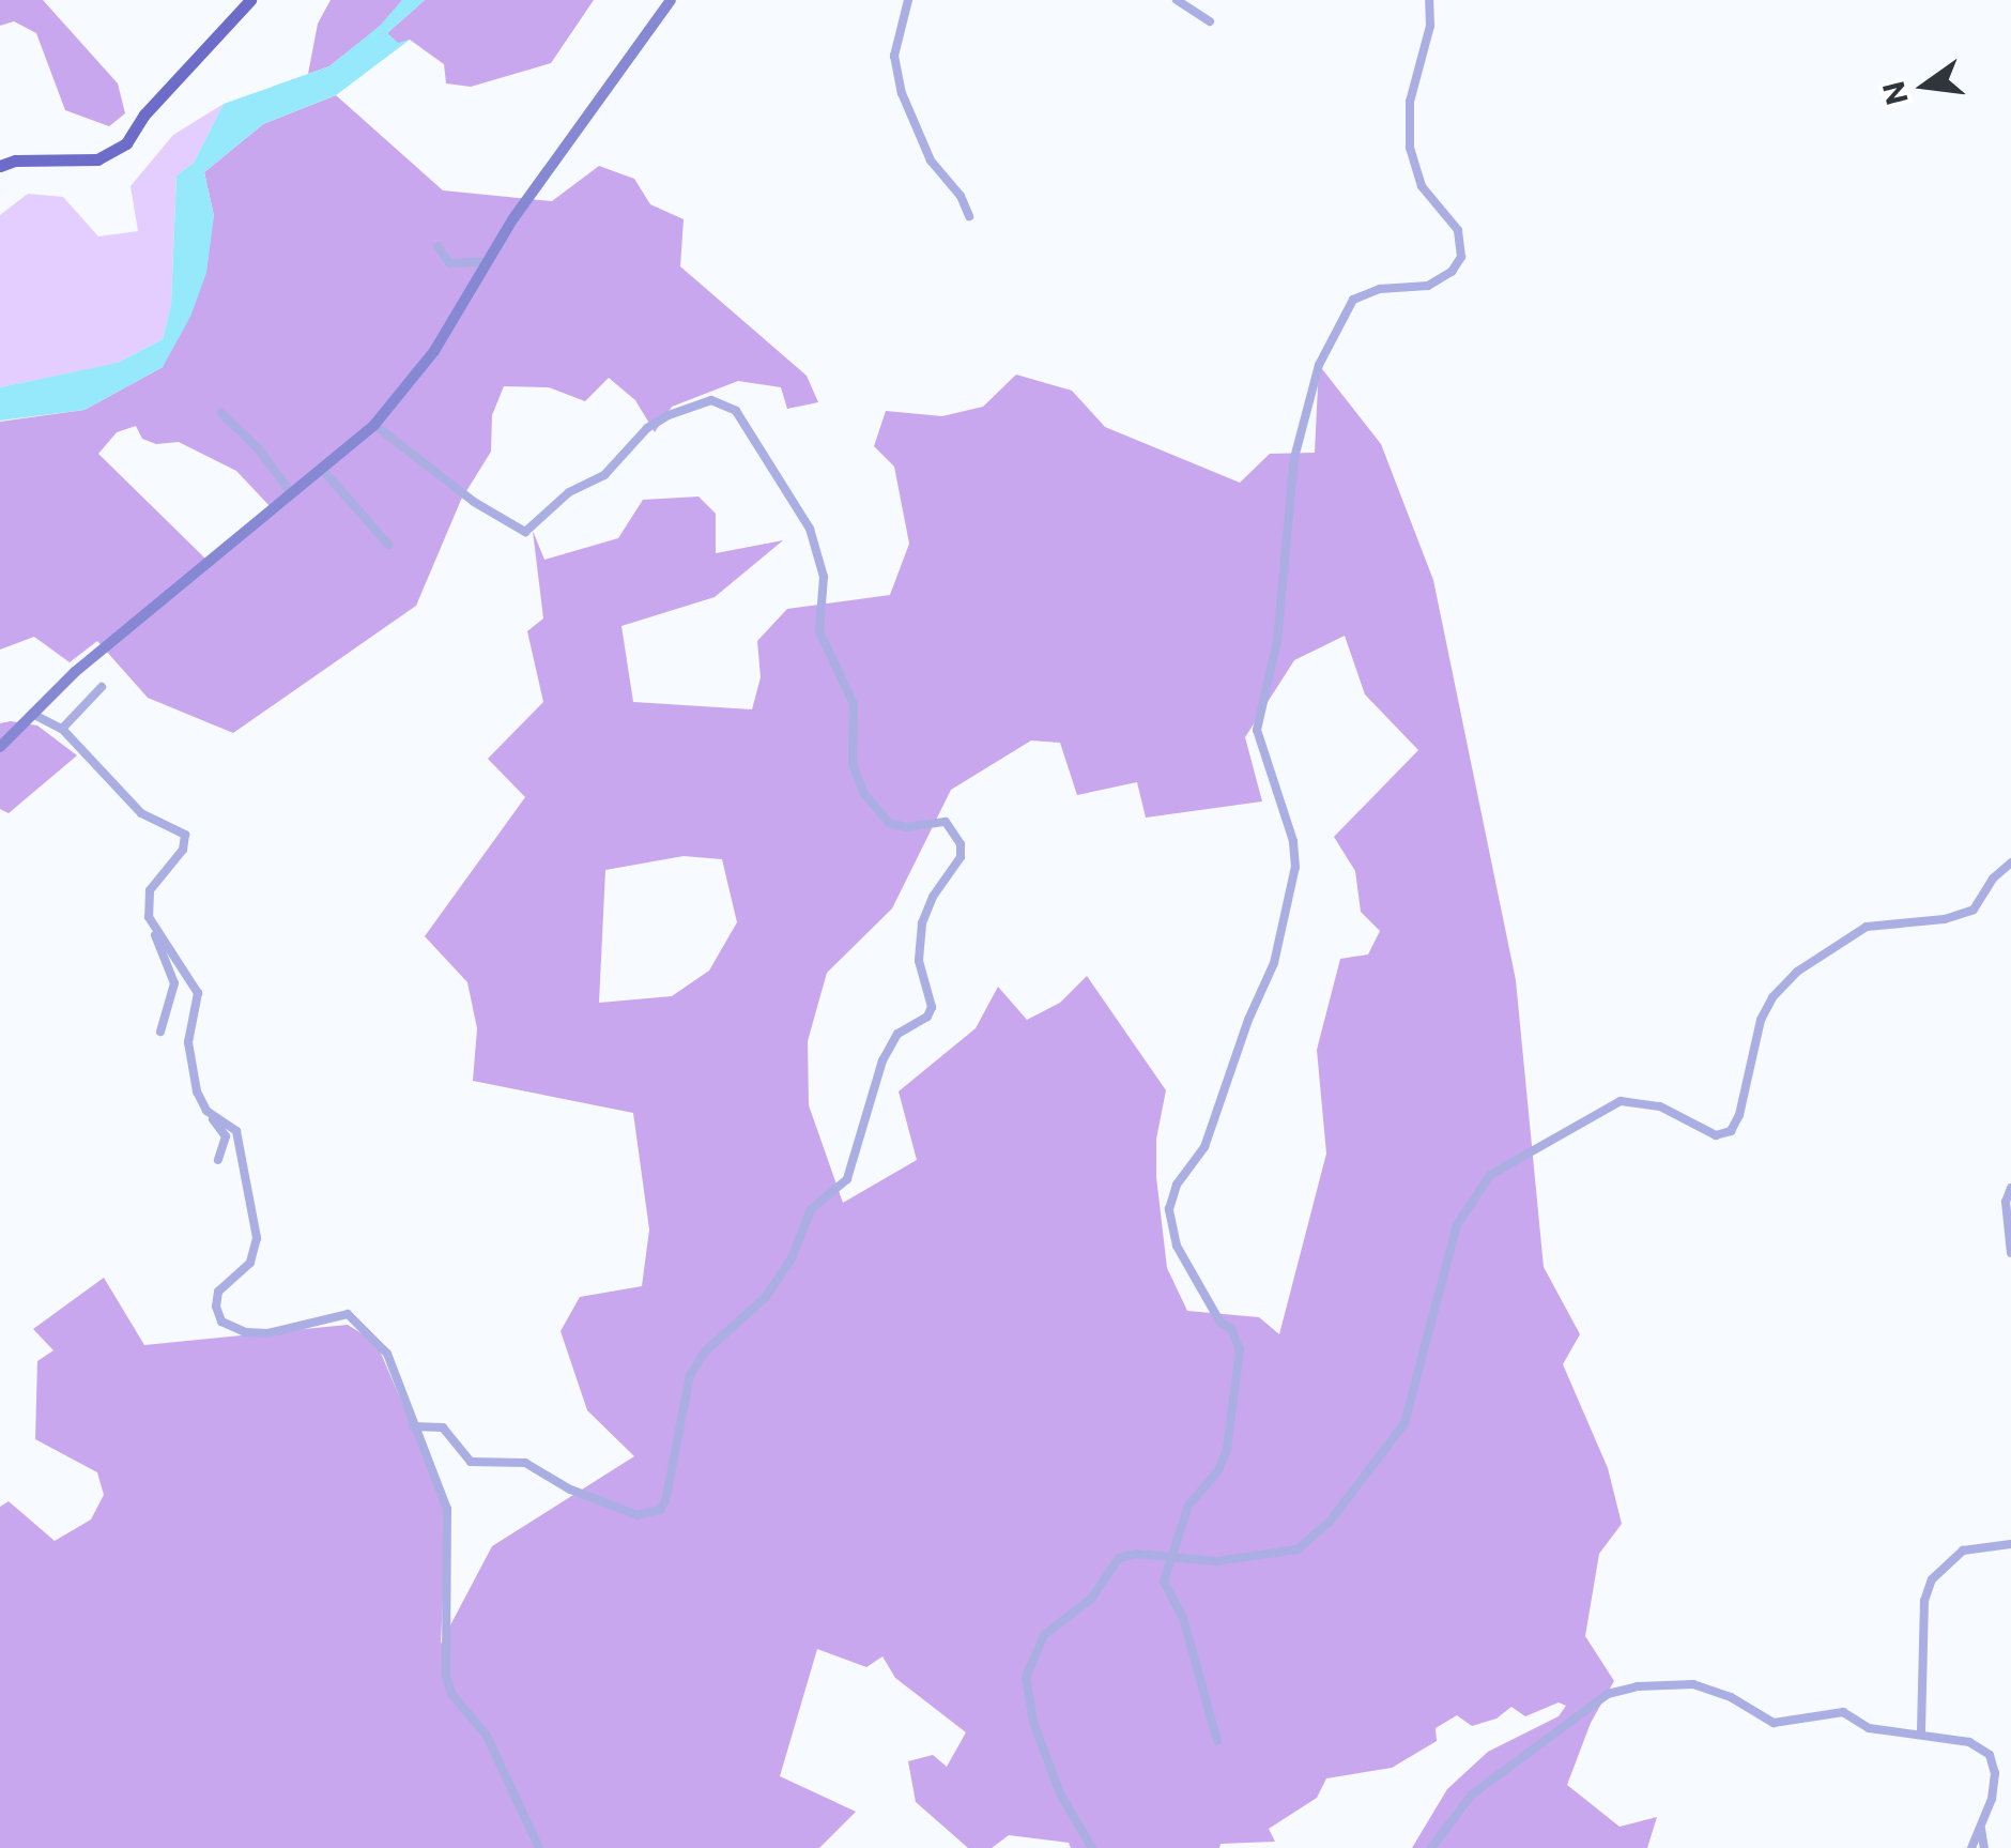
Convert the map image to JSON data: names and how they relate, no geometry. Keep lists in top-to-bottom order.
{
  "north": "left"
}
